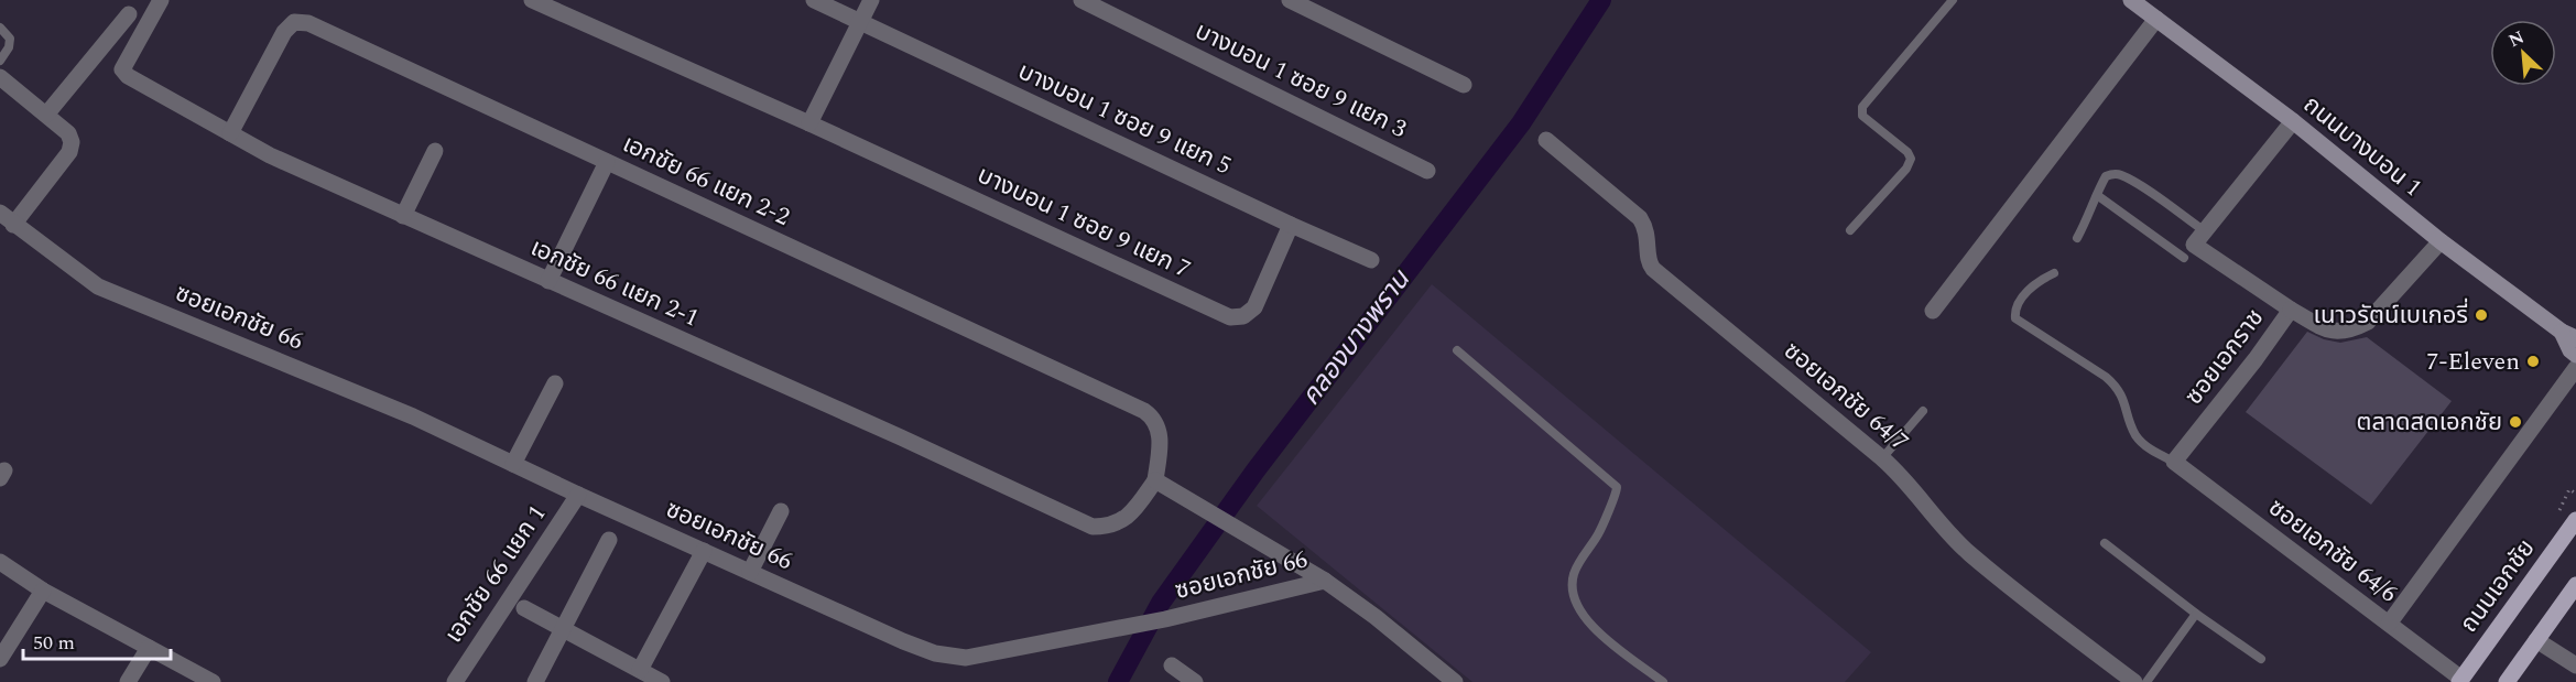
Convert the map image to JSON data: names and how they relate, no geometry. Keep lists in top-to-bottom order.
{
  "streets": {
    "main road": ["ถนนบางบอน 1", "ถนนเอกชัย"],
    "street": [
      "บางบอน 1 ซอย 9 แยก 3",
      "บางบอน 1 ซอย 9 แยก 5",
      "เอกชัย 66 แยก 2-2",
      "บางบอน 1 ซอย 9 แยก 7",
      "เอกชัย 66 แยก 2-1",
      "ซอยเอกชัย 66",
      "ซอยเอกราช",
      "ซอยเอกชัย 64/7",
      "ซอยเอกชัย 64/6",
      "เอกชัย 66 แยก 1"
    ]
  },
  "crossings": [
    ["บางบอน 1 ซอย 9 แยก 5", "บางบอน 1 ซอย 9 แยก 7"],
    ["เอกชัย 66 แยก 2-2", "เอกชัย 66 แยก 2-1"],
    ["ซอยเอกชัย 66", "เอกชัย 66 แยก 1"],
    ["ซอยเอกราช", "ซอยเอกชัย 64/6"],
    ["ซอยเอกชัย 64/6", "ถนนเอกชัย"]
  ],
  "water": ["คลองบางพราน"],
  "places": ["เนาวรัตน์เบเกอรี่", "7-Eleven", "ตลาดสดเอกชัย"],
  "scale_bar": "50 m",
  "north": "top left"
}
